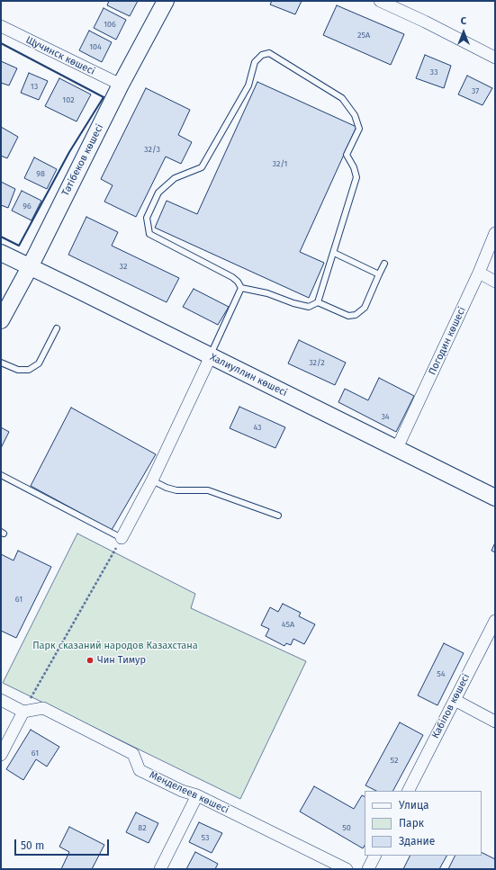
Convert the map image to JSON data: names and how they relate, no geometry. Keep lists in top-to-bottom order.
{
  "streets": {
    "main road": ["Тәтібеков көшесі", "Халиуллин көшесі"],
    "street": [
      "Щучинск көшесі",
      "Погодин көшесі",
      "Кабілов көшесі",
      "Менделеев көшесі"
    ]
  },
  "crossings": [
    ["Щучинск көшесі", "Тәтібеков көшесі"],
    ["Тәтібеков көшесі", "Халиуллин көшесі"],
    ["Погодин көшесі", "Халиуллин көшесі"]
  ],
  "parks": ["Парк сказаний народов Казахстана"],
  "places": ["Чин Тимур"],
  "house_numbers": [
    "106",
    "25А",
    "104",
    "33",
    "13",
    "37",
    "102",
    "32/3",
    "32/1",
    "98",
    "96",
    "32",
    "32/2",
    "34",
    "43",
    "61",
    "45А",
    "54",
    "61",
    "52",
    "82",
    "50",
    "53"
  ],
  "legend": ["Улица", "Парк", "Здание"],
  "scale_bar": "50 m",
  "north": "top"
}
